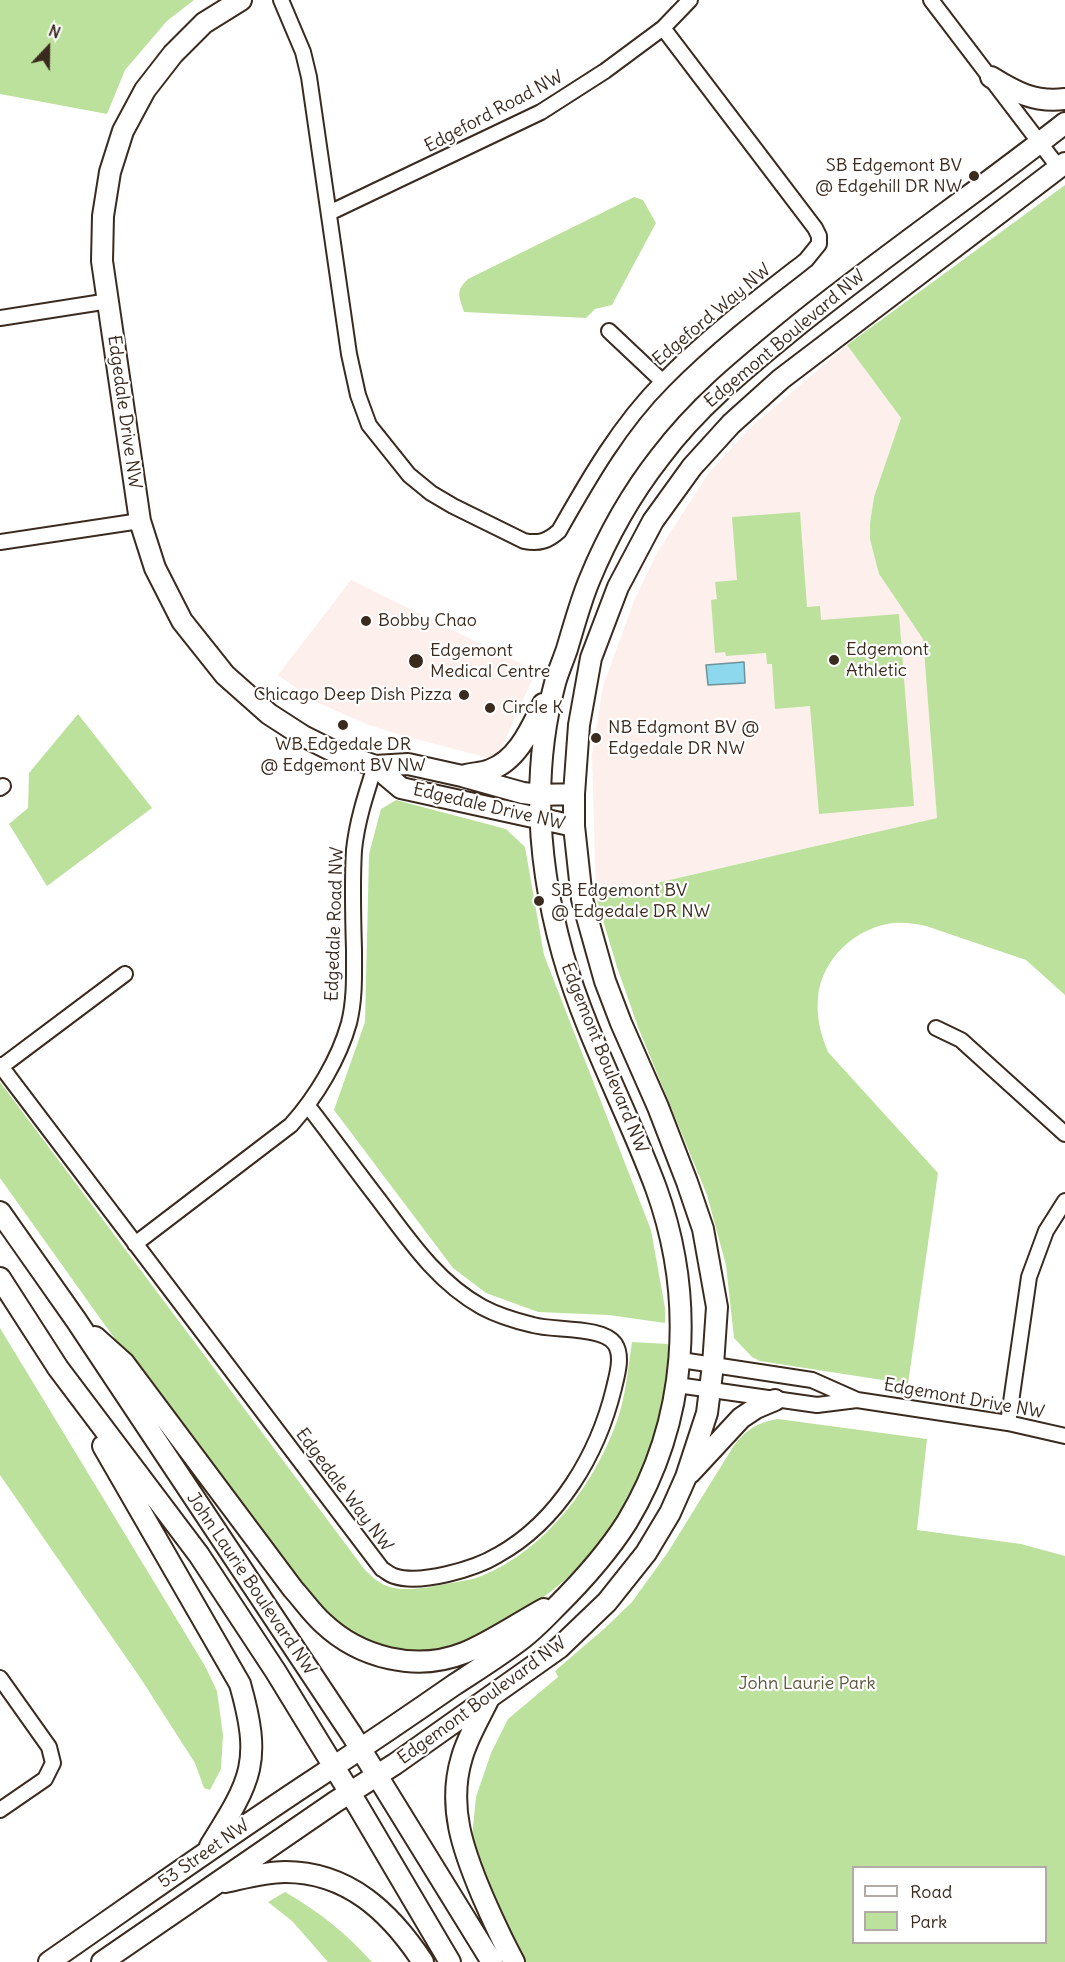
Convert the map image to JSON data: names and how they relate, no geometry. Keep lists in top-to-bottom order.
{
  "streets": {
    "main road": [
      "Edgemont Boulevard NW",
      "Edgedale Drive NW",
      "John Laurie Boulevard NW",
      "53 Street NW"
    ],
    "street": [
      "Edgeford Road NW",
      "Edgeford Way NW",
      "Edgedale Road NW",
      "Edgemont Drive NW",
      "Edgedale Way NW"
    ]
  },
  "crossings": [
    ["Edgeford Road NW", "Edgeford Way NW"],
    ["Edgemont Boulevard NW", "Edgedale Drive NW"],
    ["Edgemont Boulevard NW", "Edgemont Drive NW"],
    ["Edgemont Boulevard NW", "John Laurie Boulevard NW"],
    ["Edgemont Boulevard NW", "53 Street NW"],
    ["Edgedale Drive NW", "Edgedale Road NW"],
    ["Edgedale Road NW", "Edgedale Way NW"],
    ["John Laurie Boulevard NW", "53 Street NW"]
  ],
  "parks": ["John Laurie Park"],
  "places": [
    "SB Edgemont BV @ Edgehill DR NW",
    "Bobby Chao",
    "Edgemont Athletic",
    "Edgemont Medical Centre",
    "Chicago Deep Dish Pizza",
    "Circle K",
    "WB Edgedale DR @ Edgemont BV NW",
    "NB Edgmont BV @ Edgedale DR NW",
    "SB Edgemont BV @ Edgedale DR NW"
  ],
  "legend": ["Road", "Park"],
  "north": "top"
}
